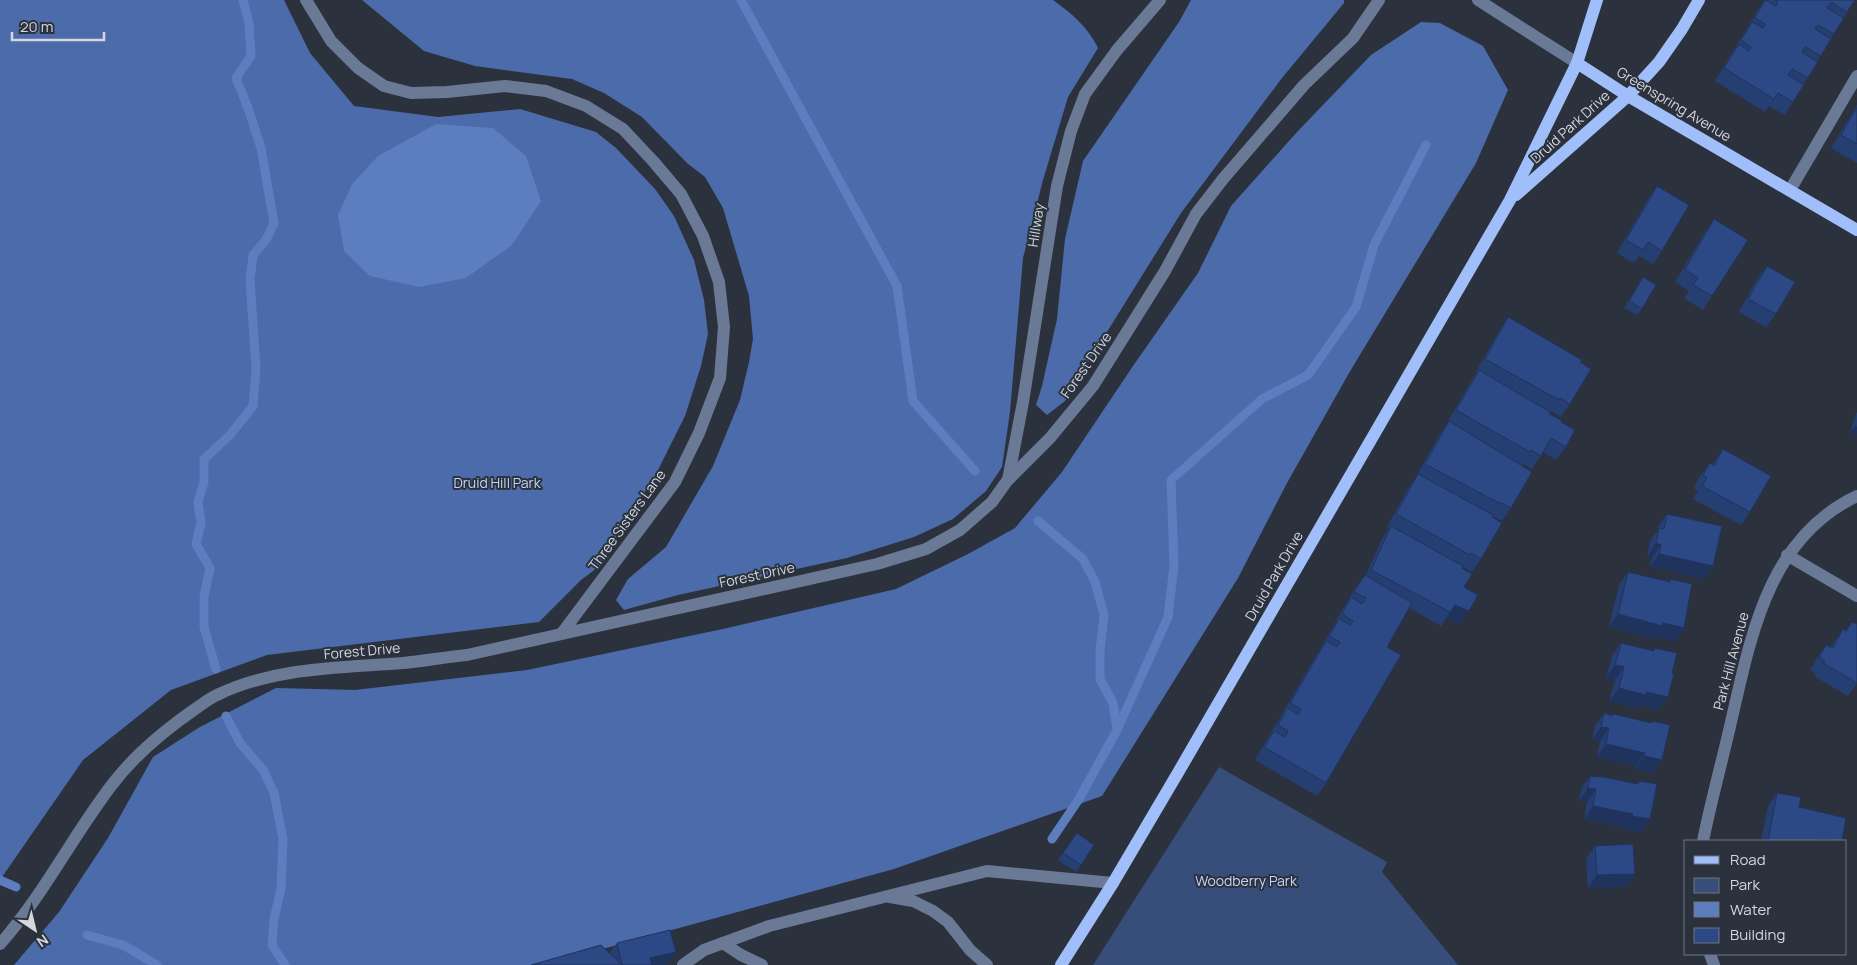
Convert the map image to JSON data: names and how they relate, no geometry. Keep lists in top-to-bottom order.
{
  "streets": {
    "main road": ["Greenspring Avenue", "Druid Park Drive"],
    "street": [
      "Hillway",
      "Forest Drive",
      "Three Sisters Lane",
      "Park Hill Avenue"
    ]
  },
  "crossings": [
    ["Greenspring Avenue", "Druid Park Drive"],
    ["Hillway", "Forest Drive"],
    ["Forest Drive", "Three Sisters Lane"]
  ],
  "parks": ["Druid Hill Park", "Woodberry Park"],
  "legend": [
    "Road",
    "Park",
    "Water",
    "Building"
  ],
  "scale_bar": "20 m",
  "north": "bottom right"
}
